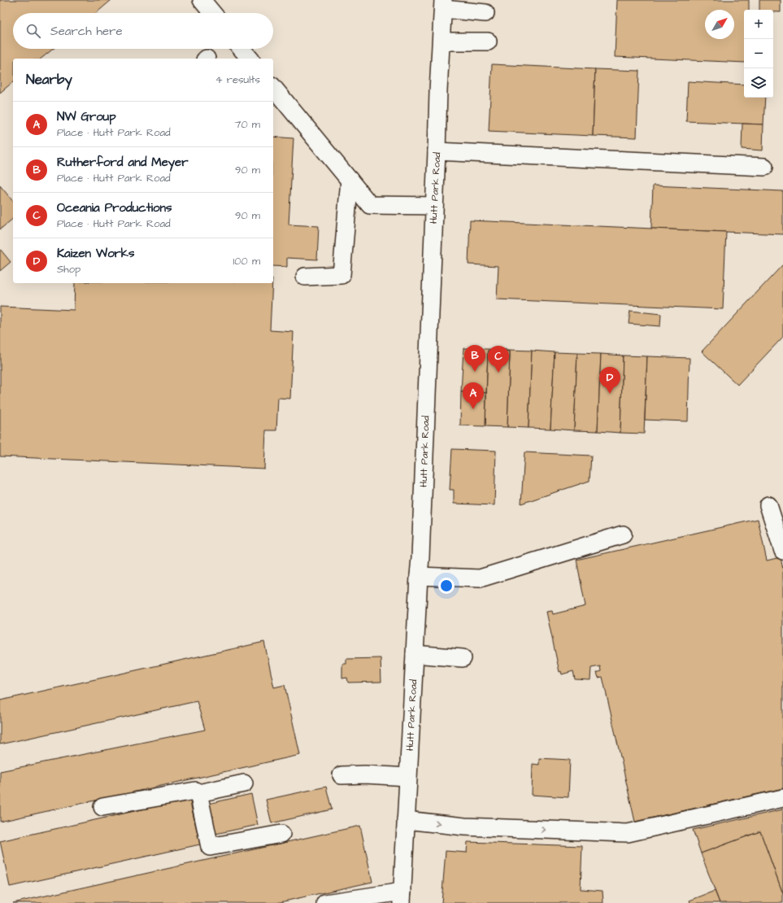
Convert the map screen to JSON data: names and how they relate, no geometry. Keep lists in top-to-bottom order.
{
  "streets": {
    "street": ["Hutt Park Road"]
  },
  "north": "top right",
  "page": {
    "map_buttons": ["+", "−"],
    "search": "Search here",
    "heading": ["Nearby", "4 results"],
    "list": [
      {
        "mark": "A",
        "name": "NW Group",
        "note": "Place · Hutt Park Road",
        "value": "70 m"
      },
      {
        "mark": "B",
        "name": "Rutherford and Meyer",
        "note": "Place · Hutt Park Road",
        "value": "90 m"
      },
      {
        "mark": "C",
        "name": "Oceania Productions",
        "note": "Place · Hutt Park Road",
        "value": "90 m"
      },
      {
        "mark": "D",
        "name": "Kaizen Works",
        "note": "Shop",
        "value": "100 m"
      }
    ],
    "pins": [
      "B",
      "C",
      "D",
      "A"
    ]
  }
}
